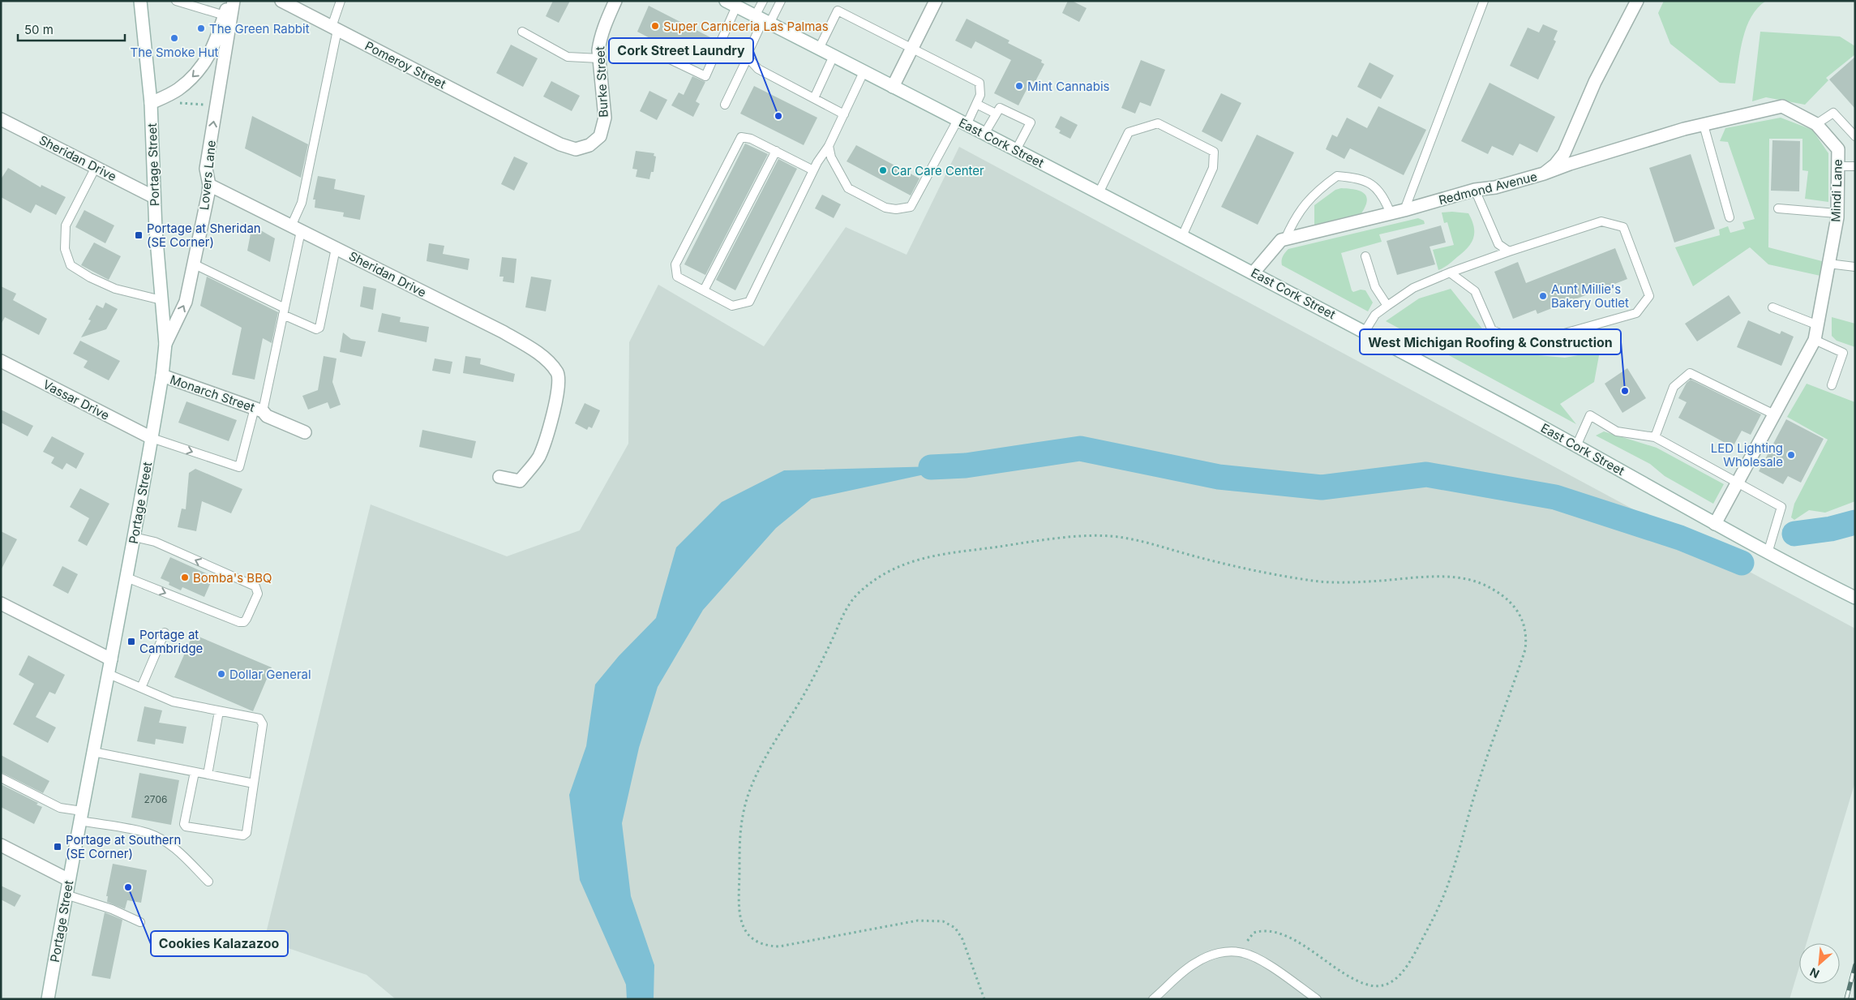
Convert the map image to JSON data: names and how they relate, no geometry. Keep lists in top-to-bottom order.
{
  "streets": {
    "street": [
      "Pomeroy Street",
      "Burke Street",
      "East Cork Street",
      "Sheridan Drive",
      "Portage Street",
      "Lovers Lane",
      "Redmond Avenue",
      "Mindi Lane",
      "Monarch Street",
      "Vassar Drive"
    ]
  },
  "crossings": [
    ["Pomeroy Street", "Burke Street"],
    ["East Cork Street", "Redmond Avenue"],
    ["East Cork Street", "Mindi Lane"],
    ["Sheridan Drive", "Portage Street"],
    ["Sheridan Drive", "Lovers Lane"],
    ["Portage Street", "Lovers Lane"],
    ["Portage Street", "Monarch Street"],
    ["Portage Street", "Vassar Drive"],
    ["Redmond Avenue", "Mindi Lane"]
  ],
  "one_way": ["Lovers Lane"],
  "places": {
    "other": [
      "Super Carniceria Las Palmas",
      "The Green Rabbit",
      "The Smoke Hut",
      "Mint Cannabis",
      "Cork Street Laundry",
      "Car Care Center",
      "Aunt Millie's Bakery Outlet",
      "West Michigan Roofing & Construction",
      "LED Lighting Wholesale",
      "Bomba's BBQ",
      "Dollar General",
      "Cookies Kalazazoo"
    ],
    "transit": ["Portage at Sheridan (SE Corner)", "Portage at Cambridge", "Portage at Southern (SE Corner)"]
  },
  "house_numbers": ["2706"],
  "scale_bar": "50 m",
  "north": "bottom left"
}
